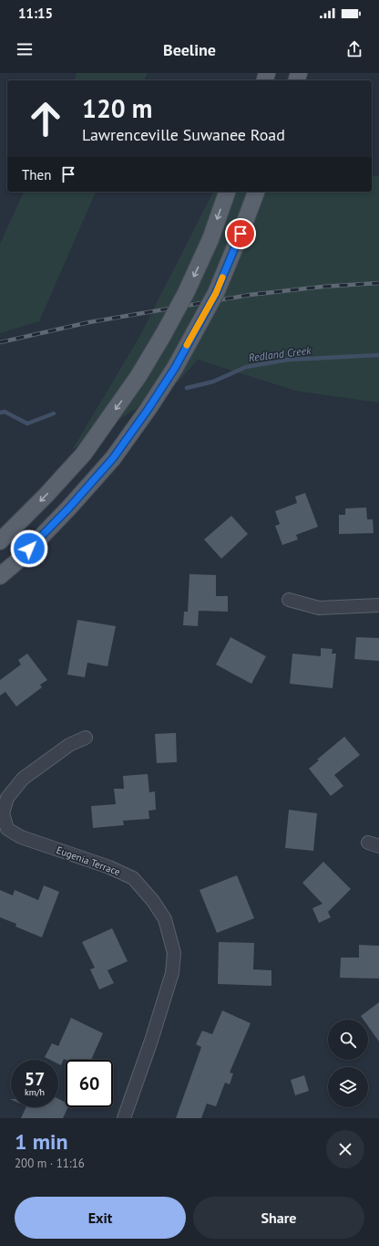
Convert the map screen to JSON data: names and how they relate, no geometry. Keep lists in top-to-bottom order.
{
  "streets": {
    "street": ["Eugenia Terrace"]
  },
  "water": ["Redland Creek"],
  "page": {
    "status": "11:15",
    "header": "Beeline",
    "turn": ["120 m", "Lawrenceville Suwanee Road"],
    "then": "Then",
    "speed": "57 km/h",
    "limit": "60",
    "heading": ["1 min", "200 m · 11:16"],
    "buttons": ["Exit", "Share"]
  }
}
